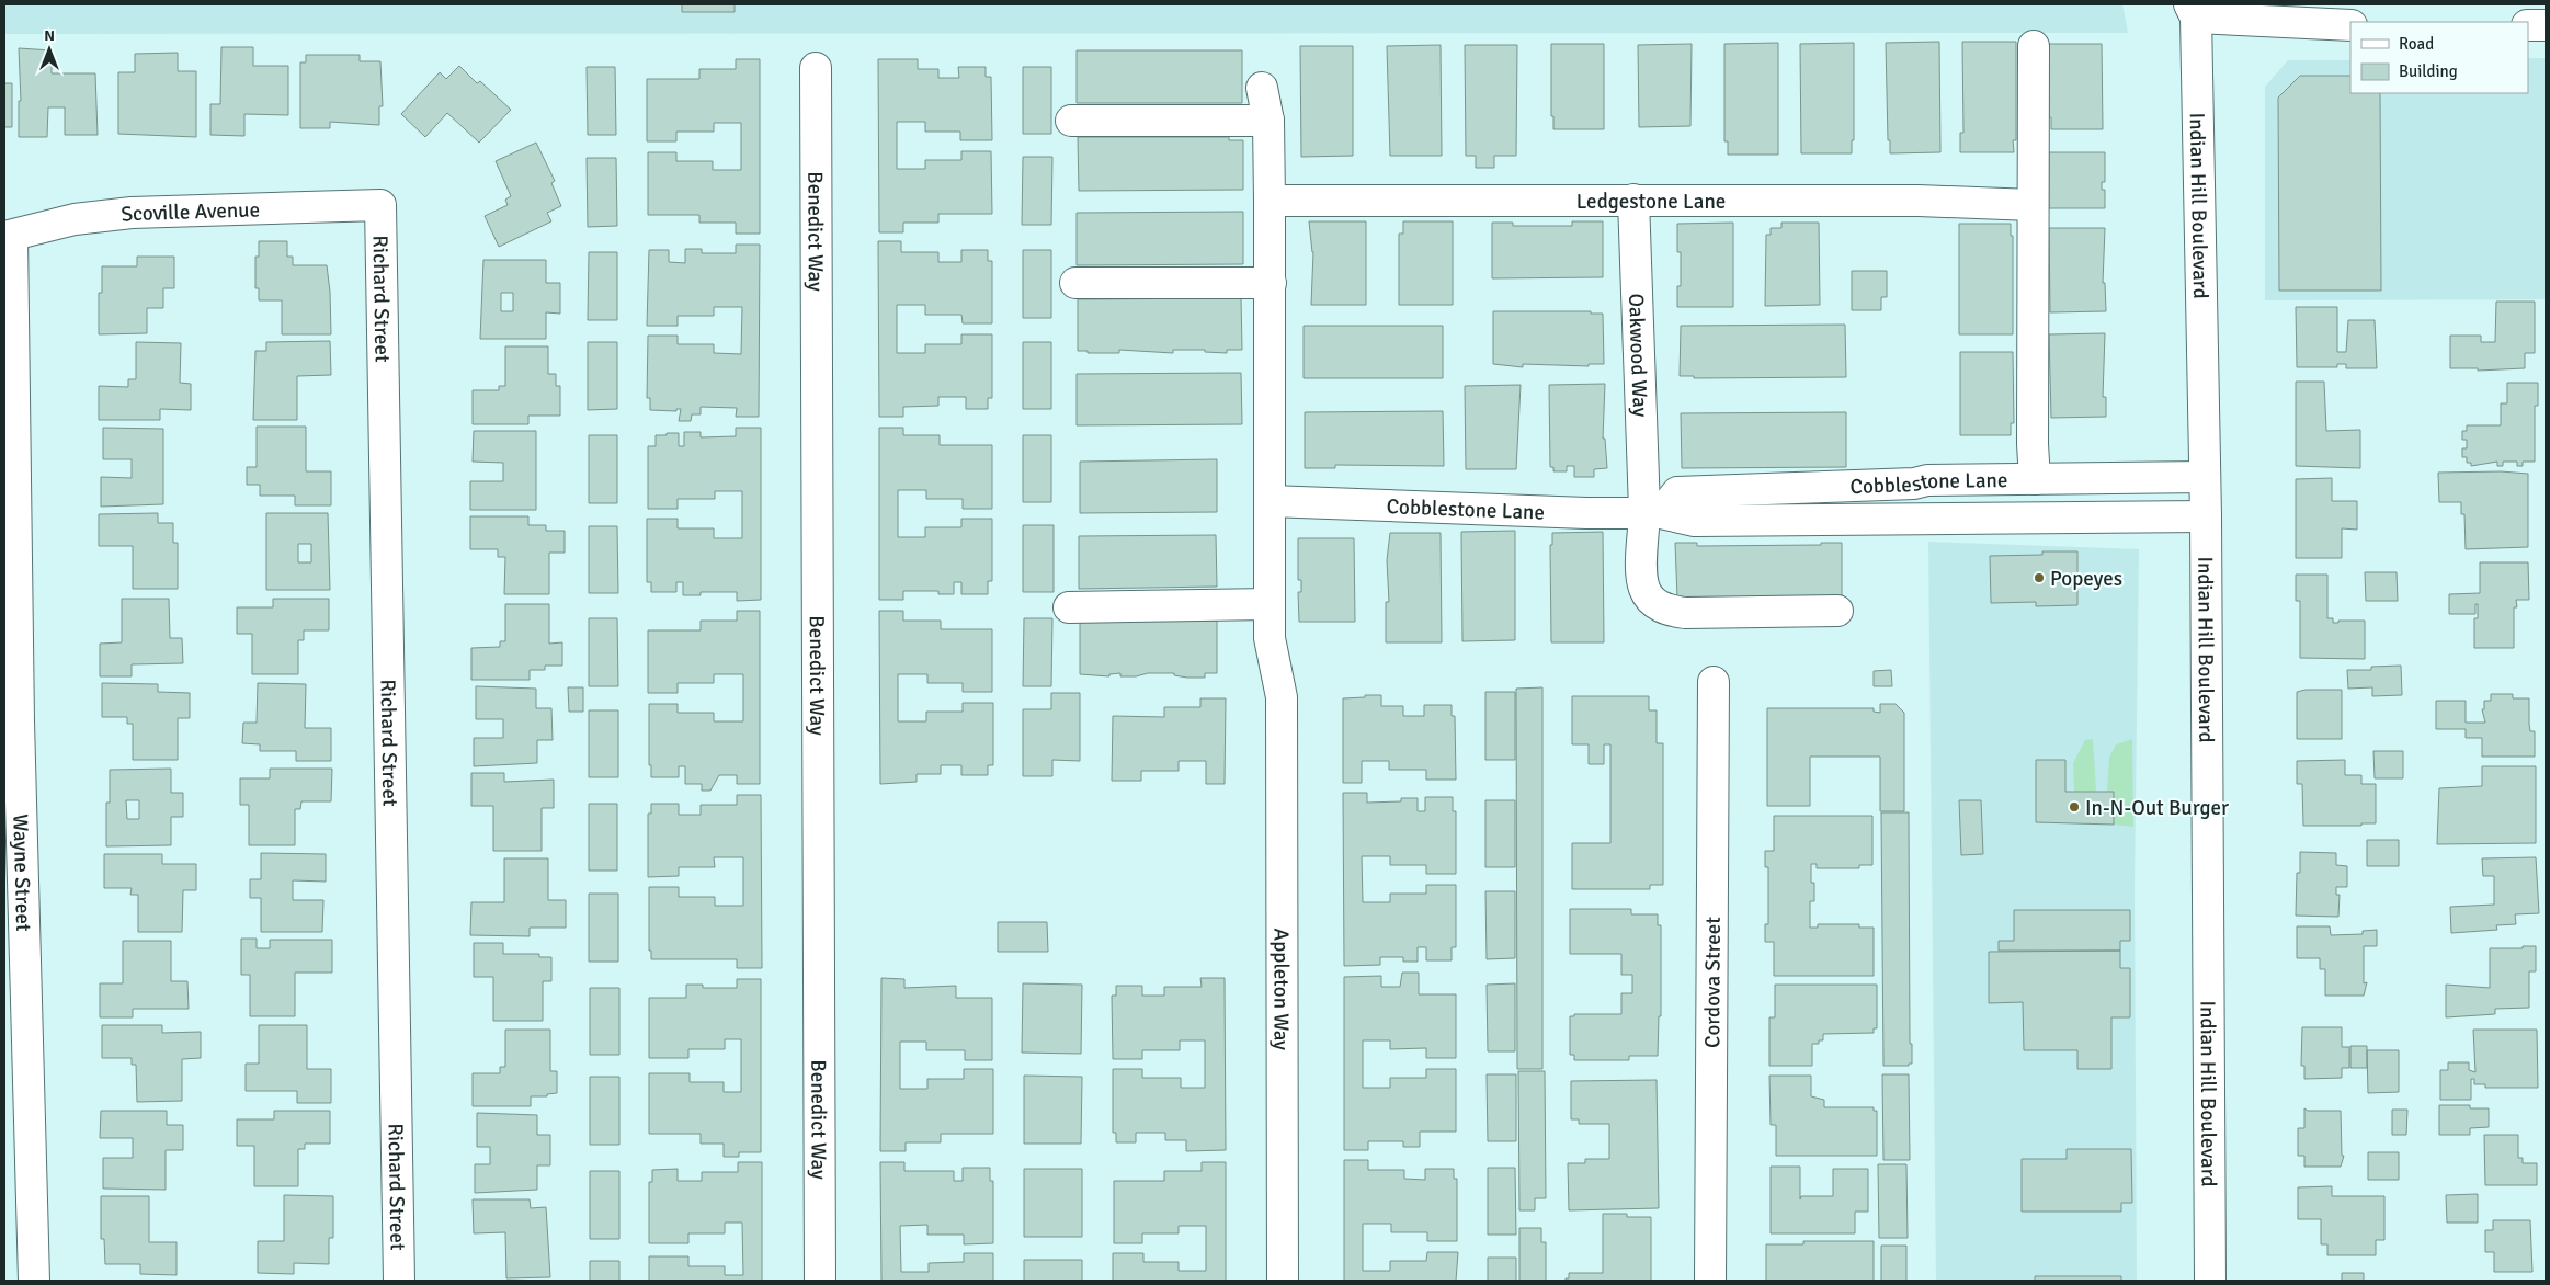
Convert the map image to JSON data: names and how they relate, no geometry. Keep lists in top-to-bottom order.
{
  "streets": {
    "street": [
      "Ledgestone Lane",
      "Indian Hill Boulevard",
      "Scoville Avenue",
      "Benedict Way",
      "Richard Street",
      "Oakwood Way",
      "Cobblestone Lane",
      "Wayne Street",
      "Cordova Street",
      "Appleton Way"
    ]
  },
  "crossings": [
    ["Ledgestone Lane", "Oakwood Way"],
    ["Ledgestone Lane", "Appleton Way"],
    ["Indian Hill Boulevard", "Cobblestone Lane"],
    ["Scoville Avenue", "Richard Street"],
    ["Scoville Avenue", "Wayne Street"],
    ["Oakwood Way", "Cobblestone Lane"],
    ["Cobblestone Lane", "Appleton Way"]
  ],
  "places": ["Popeyes", "In-N-Out Burger"],
  "legend": ["Road", "Building"],
  "north": "top"
}
